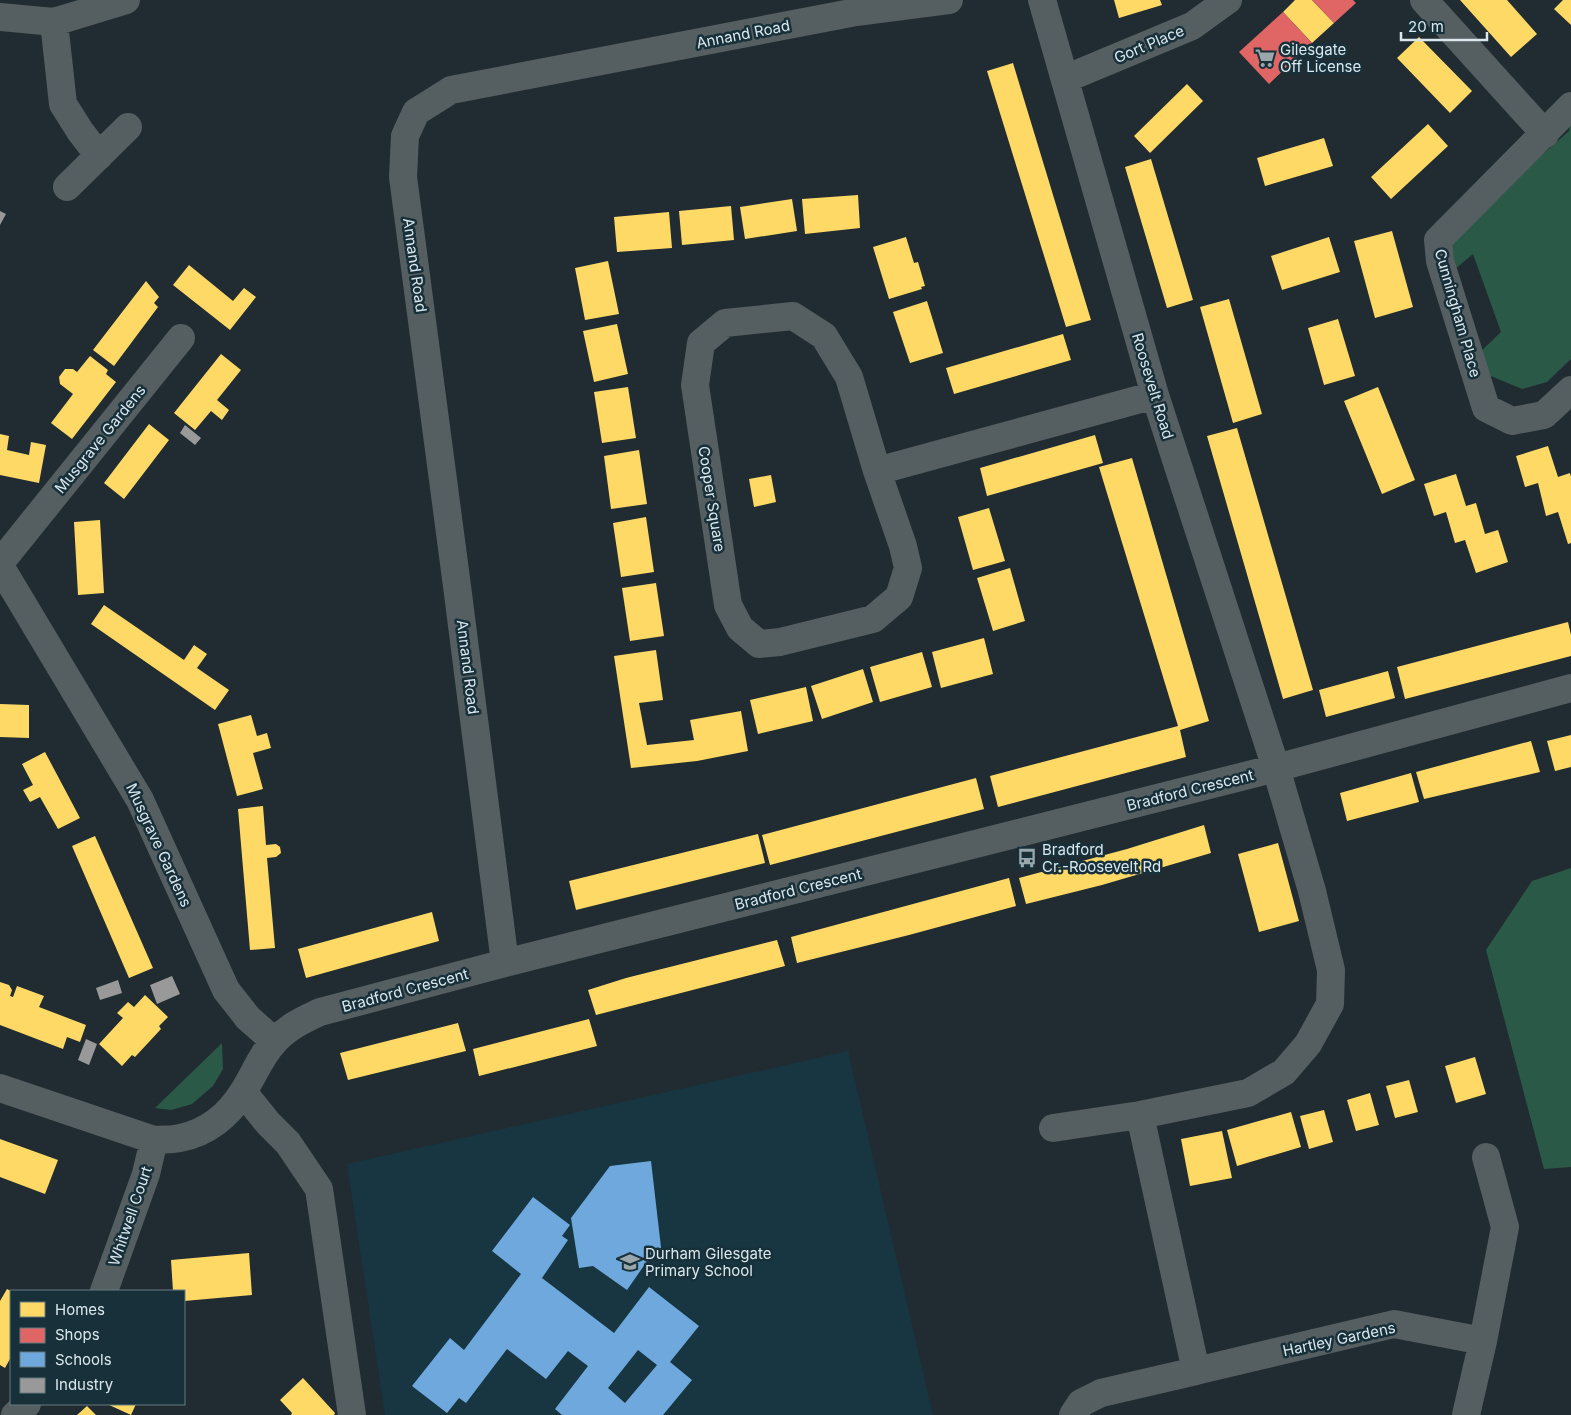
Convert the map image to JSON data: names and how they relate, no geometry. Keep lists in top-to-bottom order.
{
  "streets": {
    "street": [
      "Annand Road",
      "Gort Place",
      "Cunningham Place",
      "Roosevelt Road",
      "Musgrave Gardens",
      "Cooper Square",
      "Bradford Crescent",
      "Whitwell Court",
      "Hartley Gardens"
    ]
  },
  "crossings": [
    ["Annand Road", "Bradford Crescent"],
    ["Gort Place", "Roosevelt Road"],
    ["Roosevelt Road", "Bradford Crescent"],
    ["Musgrave Gardens", "Bradford Crescent"]
  ],
  "places": {
    "supermarket": ["Gilesgate Off License"],
    "bus stop": ["Bradford Cr.-Roosevelt Rd"],
    "school or university": ["Durham Gilesgate Primary School"]
  },
  "legend": [
    "Homes",
    "Shops",
    "Schools",
    "Industry"
  ],
  "scale_bar": "20 m"
}
